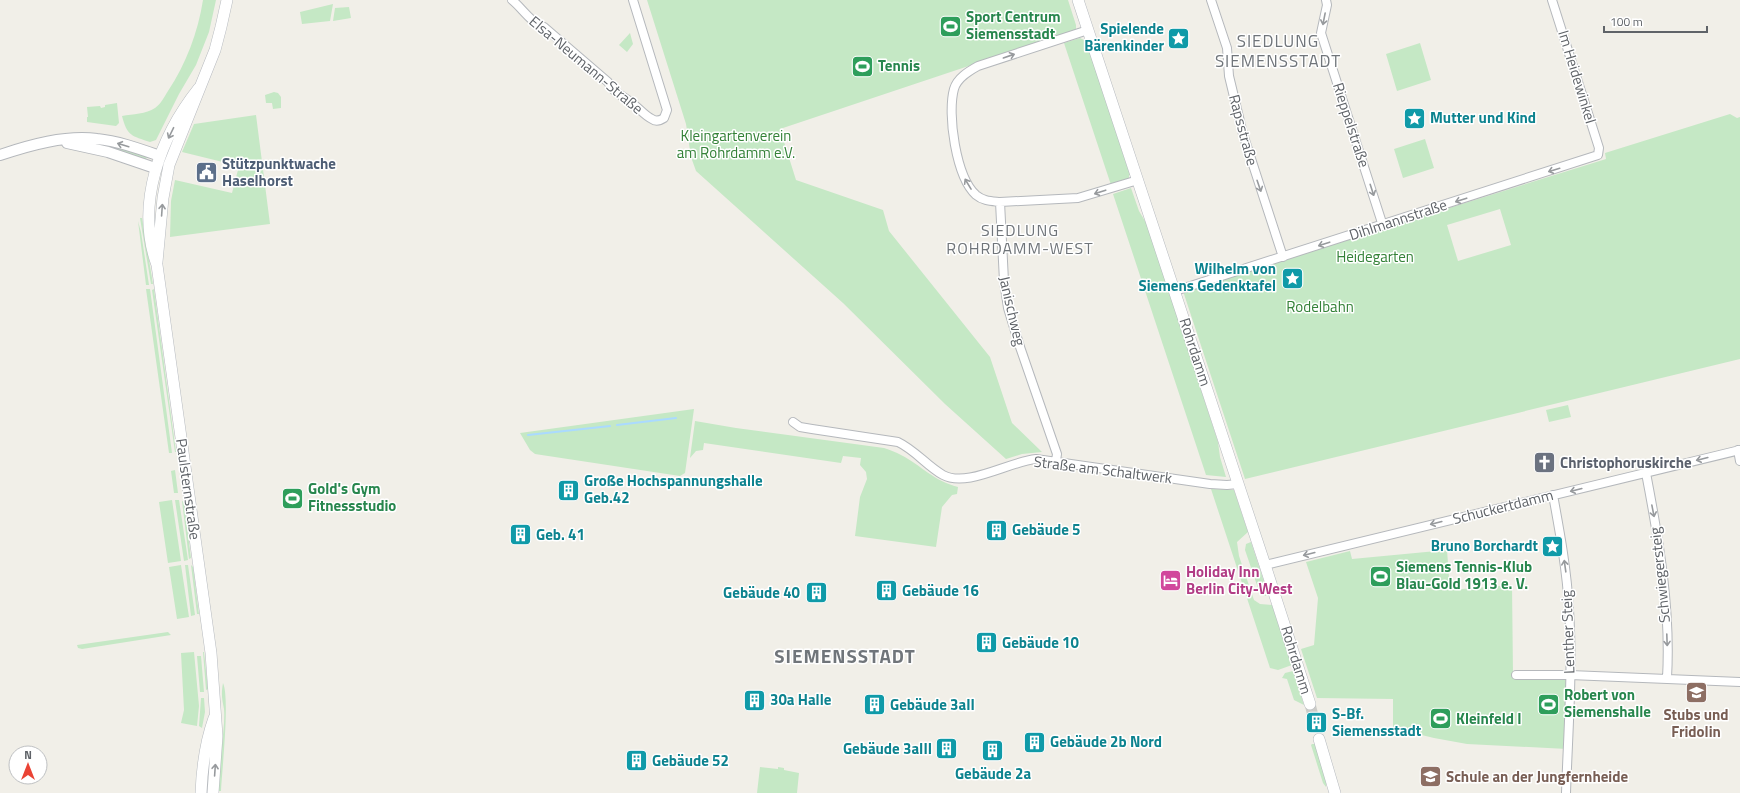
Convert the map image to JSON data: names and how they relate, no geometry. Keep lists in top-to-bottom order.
{
  "streets": {
    "main road": ["Rohrdamm", "Paulsternstraße"],
    "street": [
      "Elsa-Neumann-Straße",
      "Im Heidewinkel",
      "Rieppelstraße",
      "Rapsstraße",
      "Dihlmannstraße",
      "Janischweg",
      "Straße am Schaltwerk",
      "Schuckertdamm",
      "Schwiegersteig",
      "Lenther Steig"
    ]
  },
  "crossings": [
    ["Im Heidewinkel", "Dihlmannstraße"],
    ["Rieppelstraße", "Dihlmannstraße"],
    ["Rapsstraße", "Dihlmannstraße"],
    ["Dihlmannstraße", "Rohrdamm"],
    ["Janischweg", "Straße am Schaltwerk"],
    ["Rohrdamm", "Straße am Schaltwerk"],
    ["Rohrdamm", "Schuckertdamm"],
    ["Schuckertdamm", "Schwiegersteig"],
    ["Schuckertdamm", "Lenther Steig"]
  ],
  "one_way": [
    "Rieppelstraße",
    "Rapsstraße",
    "Dihlmannstraße",
    "Schuckertdamm",
    "Schwiegersteig",
    "Lenther Steig"
  ],
  "districts": ["SIEDLUNG SIEMENSSTADT", "SIEDLUNG ROHRDAMM-WEST", "SIEMENSSTADT"],
  "parks": ["Kleingartenverein am Rohrdamm e.V.", "Heidegarten", "Rodelbahn"],
  "places": {
    "sports": [
      "Sport Centrum Siemensstadt",
      "Tennis",
      "Gold's Gym Fitnessstudio",
      "Siemens Tennis-Klub Blau-Gold 1913 e. V.",
      "Robert von Siemenshalle",
      "Kleinfeld I"
    ],
    "place": [
      "Spielende Bärenkinder",
      "Mutter und Kind",
      "Wilhelm von Siemens Gedenktafel",
      "Bruno Borchardt"
    ],
    "public building": ["Stützpunktwache Haselhorst"],
    "church": ["Christophoruskirche"],
    "building": [
      "Große Hochspannungshalle Geb.42",
      "Gebäude 5",
      "Geb. 41",
      "Gebäude 16",
      "Gebäude 40",
      "Gebäude 10",
      "30a Halle",
      "Gebäude 3aII",
      "S-Bf. Siemensstadt",
      "Gebäude 2b Nord",
      "Gebäude 3aIII",
      "Gebäude 2a",
      "Gebäude 52"
    ],
    "hotel": ["Holiday Inn Berlin City-West"],
    "school or university": ["Stubs und Fridolin", "Schule an der Jungfernheide"]
  },
  "scale_bar": "100 m",
  "north": "top"
}
